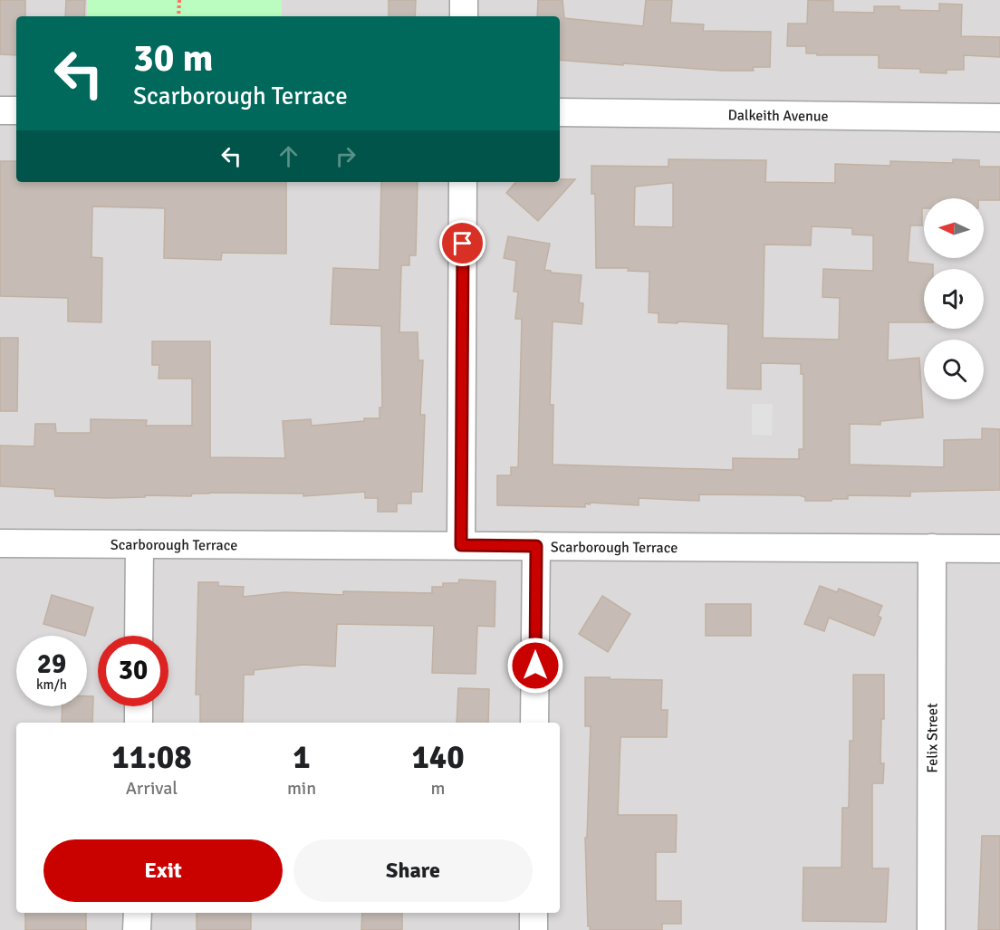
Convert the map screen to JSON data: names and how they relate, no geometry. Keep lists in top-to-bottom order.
{
  "streets": {
    "street": ["Dalkeith Avenue", "Scarborough Terrace", "Felix Street"]
  },
  "crossings": [
    ["Scarborough Terrace", "Felix Street"]
  ],
  "north": "left",
  "page": {
    "turn": ["30 m", "Scarborough Terrace"],
    "speed": "29 km/h",
    "limit": "30",
    "eta": [
      "11:08",
      "Arrival",
      "1",
      "min",
      "140",
      "m"
    ],
    "buttons": ["Exit", "Share"]
  }
}
